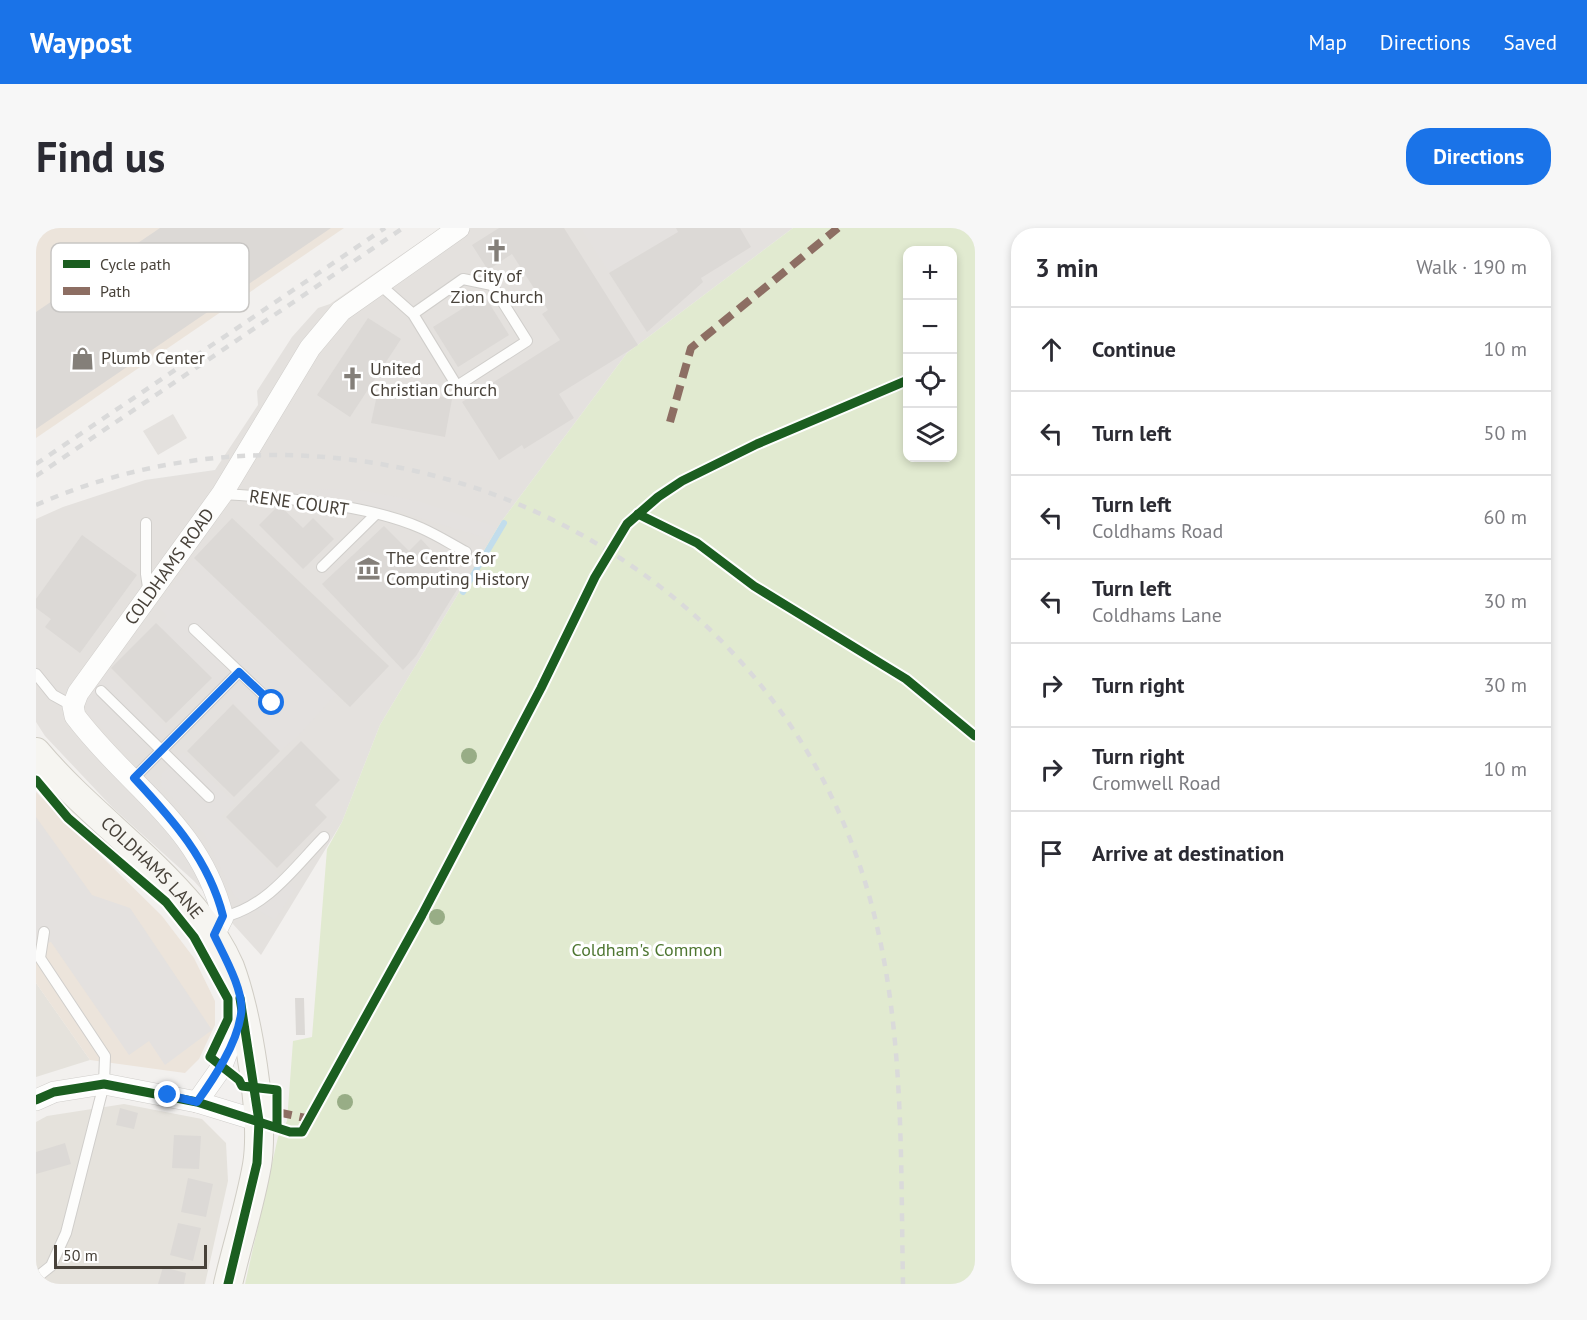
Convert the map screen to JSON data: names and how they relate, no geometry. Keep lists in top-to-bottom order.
{
  "streets": {
    "street": ["COLDHAMS ROAD", "COLDHAMS LANE"],
    "lane": ["RENE COURT"]
  },
  "crossings": [
    ["RENE COURT", "COLDHAMS ROAD"]
  ],
  "parks": ["Coldham's Common"],
  "places": {
    "church": ["City of Zion Church", "United Christian Church"],
    "shop": ["Plumb Center"],
    "museum": ["The Centre for Computing History"]
  },
  "legend": ["Cycle path", "Path"],
  "scale_bar": "50 m",
  "page": {
    "header": "Waypost",
    "nav": ["Map", "Directions", "Saved"],
    "buttons": "Directions",
    "title": "Find us",
    "heading": ["3 min", "Walk · 190 m"],
    "map_buttons": ["+", "−"],
    "list": [
      ["Continue", "10 m"],
      ["Turn left", "50 m"],
      ["Turn left", "Coldhams Road", "60 m"],
      ["Turn left", "Coldhams Lane", "30 m"],
      ["Turn right", "30 m"],
      ["Turn right", "Cromwell Road", "10 m"],
      "Arrive at destination"
    ],
    "scale": "50 m"
  }
}
